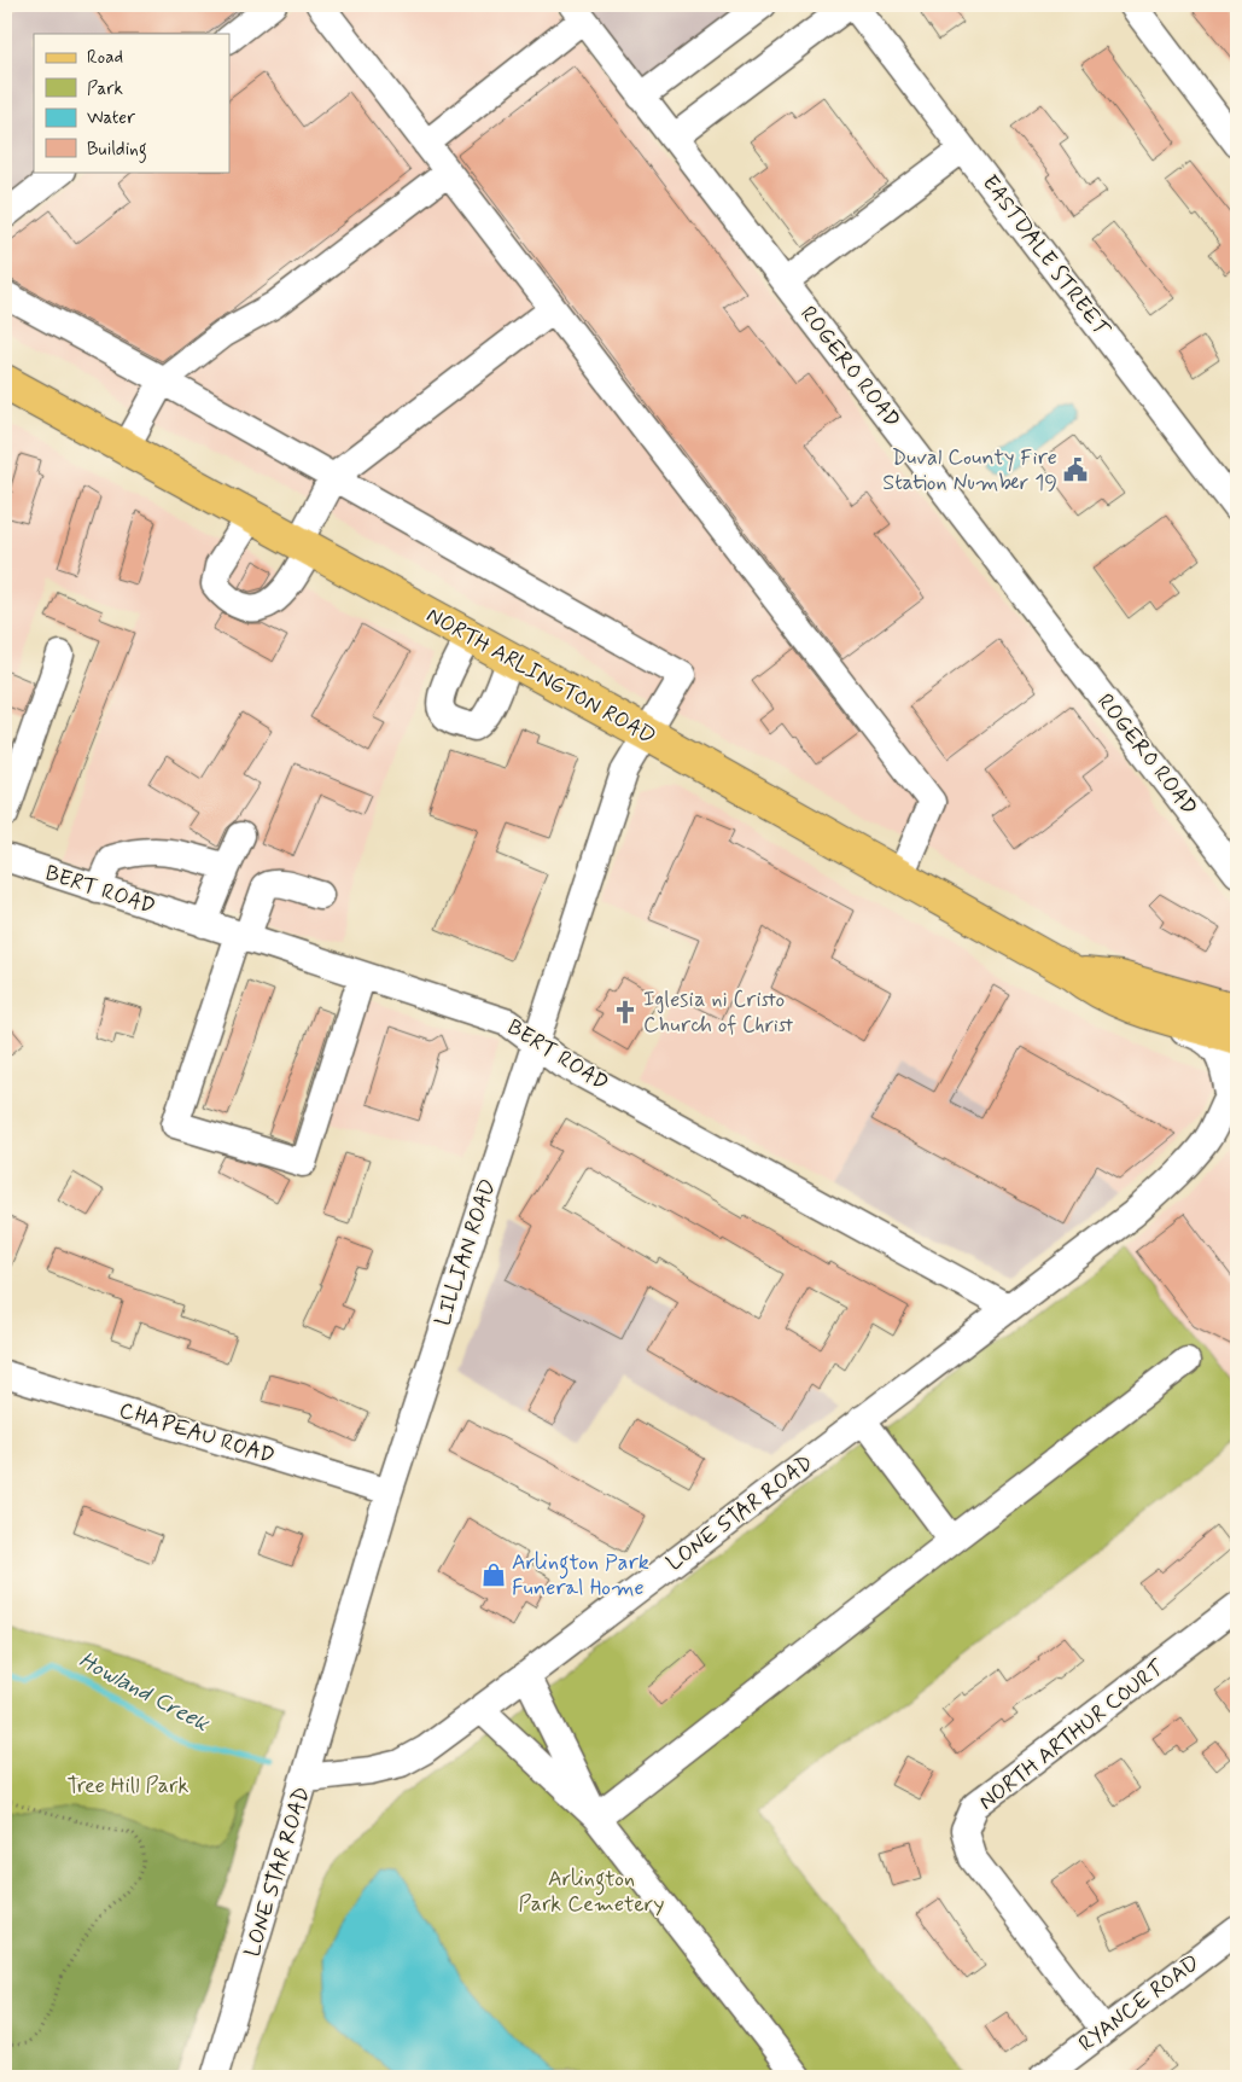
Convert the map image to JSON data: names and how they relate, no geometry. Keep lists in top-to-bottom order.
{
  "streets": {
    "main road": ["NORTH ARLINGTON ROAD"],
    "street": [
      "EASTDALE STREET",
      "ROGERO ROAD",
      "BERT ROAD",
      "LILLIAN ROAD",
      "CHAPEAU ROAD",
      "LONE STAR ROAD",
      "NORTH ARTHUR COURT",
      "RYANCE ROAD"
    ]
  },
  "crossings": [
    ["NORTH ARLINGTON ROAD", "LILLIAN ROAD"],
    ["BERT ROAD", "LILLIAN ROAD"],
    ["BERT ROAD", "LONE STAR ROAD"],
    ["LILLIAN ROAD", "CHAPEAU ROAD"],
    ["LILLIAN ROAD", "LONE STAR ROAD"],
    ["NORTH ARTHUR COURT", "RYANCE ROAD"]
  ],
  "water": ["Howland Creek"],
  "parks": ["Tree Hill Park", "Arlington Park Cemetery"],
  "places": {
    "public building": ["Duval County Fire Station Number 19"],
    "church": ["Iglesia ni Cristo Church of Christ"],
    "shop": ["Arlington Park Funeral Home"]
  },
  "legend": [
    "Road",
    "Park",
    "Water",
    "Building"
  ]
}
